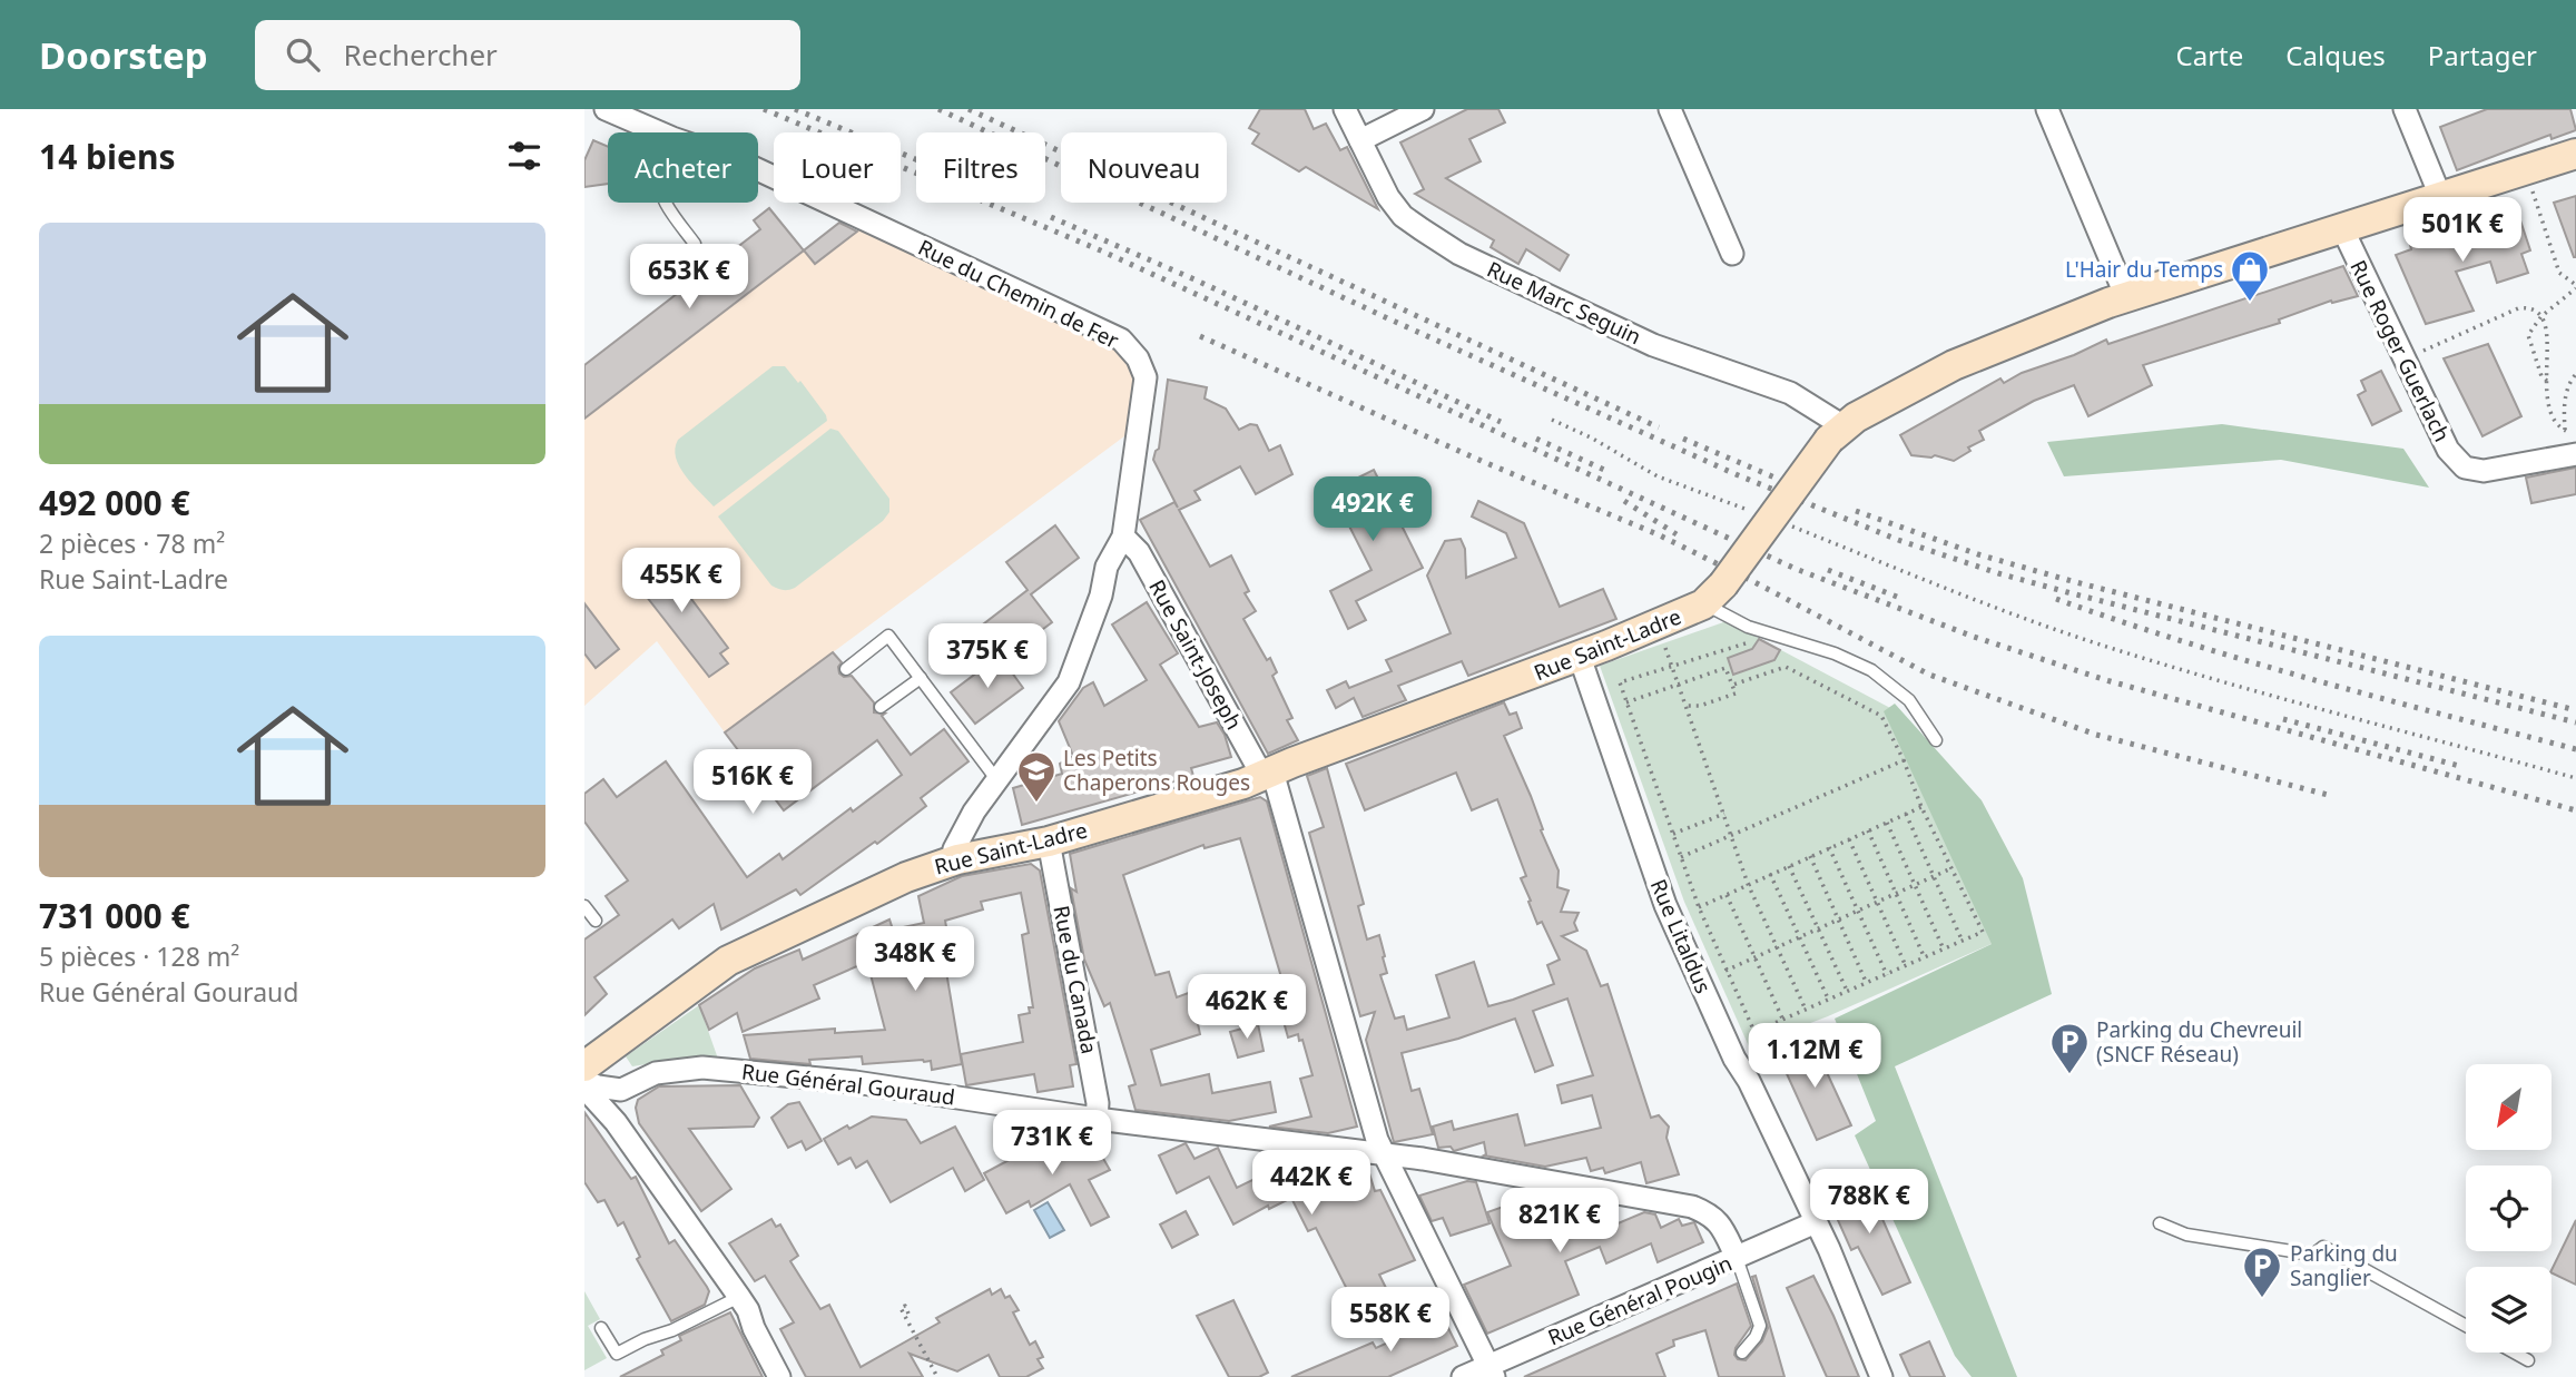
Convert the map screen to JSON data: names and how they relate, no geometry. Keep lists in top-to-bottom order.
{
  "streets": {
    "street": [
      "Rue du Chemin de Fer",
      "Rue Marc Seguin",
      "Rue Roger Guerlach",
      "Rue Saint-Ladre",
      "Rue Saint-Joseph",
      "Rue Litaldus",
      "Rue du Canada",
      "Rue Général Gouraud",
      "Rue Général Pougin"
    ]
  },
  "crossings": [
    ["Rue du Chemin de Fer", "Rue Saint-Ladre"],
    ["Rue du Chemin de Fer", "Rue Saint-Joseph"],
    ["Rue Saint-Ladre", "Rue Saint-Joseph"],
    ["Rue Saint-Ladre", "Rue Litaldus"],
    ["Rue Saint-Ladre", "Rue du Canada"],
    ["Rue Saint-Joseph", "Rue Général Gouraud"],
    ["Rue Saint-Joseph", "Rue Général Pougin"],
    ["Rue Litaldus", "Rue Général Pougin"],
    ["Rue du Canada", "Rue Général Gouraud"],
    ["Rue Général Gouraud", "Rue Général Pougin"]
  ],
  "places": {
    "shop": ["L'Hair du Temps"],
    "school or university": ["Les Petits Chaperons Rouges"],
    "parking": ["Parking du Chevreuil (SNCF Réseau)", "Parking du Sanglier"]
  },
  "north": "bottom left",
  "page": {
    "header": "Doorstep",
    "search": "Rechercher",
    "nav": ["Carte", "Calques", "Partager"],
    "heading": "14 biens",
    "chip": [
      "Acheter",
      "Louer",
      "Filtres",
      "Nouveau"
    ],
    "price": [
      "501K €",
      "653K €",
      "492K €",
      "455K €",
      "375K €",
      "516K €",
      "348K €",
      "462K €",
      "1.12M €",
      "731K €",
      "442K €",
      "788K €",
      "821K €",
      "558K €"
    ],
    "list": [
      {
        "name": "492 000 €",
        "note": "2 pièces · 78 m² · Rue Saint-Ladre"
      },
      {
        "name": "731 000 €",
        "note": "5 pièces · 128 m² · Rue Général Gouraud"
      }
    ]
  }
}
